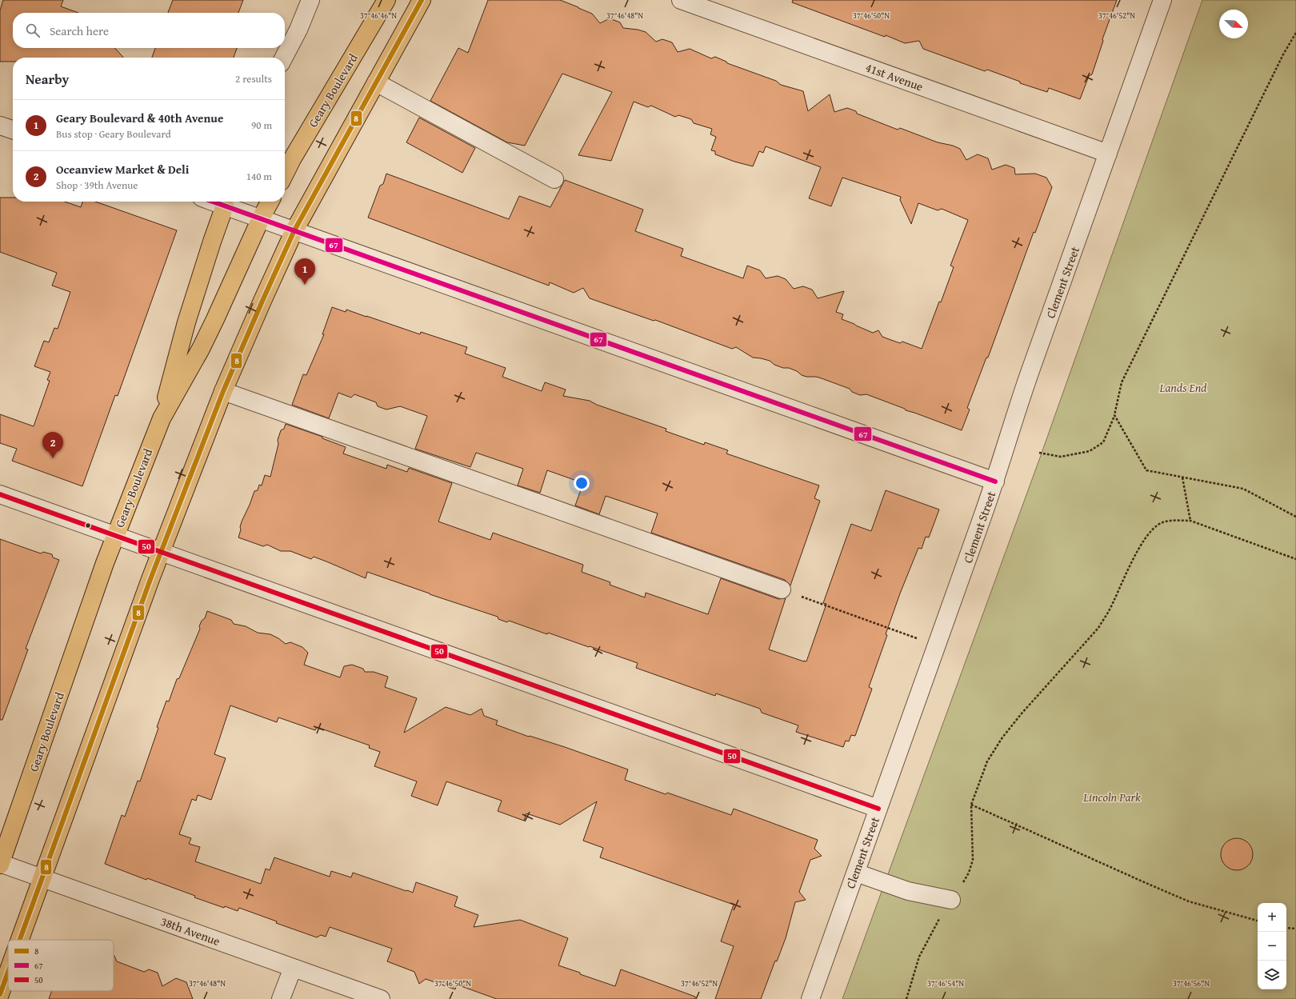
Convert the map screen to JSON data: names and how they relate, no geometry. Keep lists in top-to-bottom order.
{
  "streets": {
    "main road": ["Geary Boulevard"],
    "street": ["41st Avenue", "Clement Street", "38th Avenue"]
  },
  "crossings": [
    ["41st Avenue", "Clement Street"],
    ["Geary Boulevard", "38th Avenue"]
  ],
  "parks": ["Lands End", "Lincoln Park"],
  "lines": ["transit line 8", "transit line 67", "transit line 50"],
  "legend": ["8", "67", "50"],
  "north": "bottom right",
  "page": {
    "search": "Search here",
    "heading": ["Nearby", "2 results"],
    "list": [
      {
        "mark": "1",
        "name": "Geary Boulevard & 40th Avenue",
        "note": "Bus stop · Geary Boulevard",
        "value": "90 m"
      },
      {
        "mark": "2",
        "name": "Oceanview Market & Deli",
        "note": "Shop · 39th Avenue",
        "value": "140 m"
      }
    ],
    "pins": ["1", "2"],
    "map_buttons": ["+", "−"]
  },
  "coordinates": [
    "37°46'46\"N",
    "37°46'48\"N",
    "37°46'50\"N",
    "37°46'52\"N",
    "37°46'54\"N",
    "37°46'56\"N"
  ]
}
